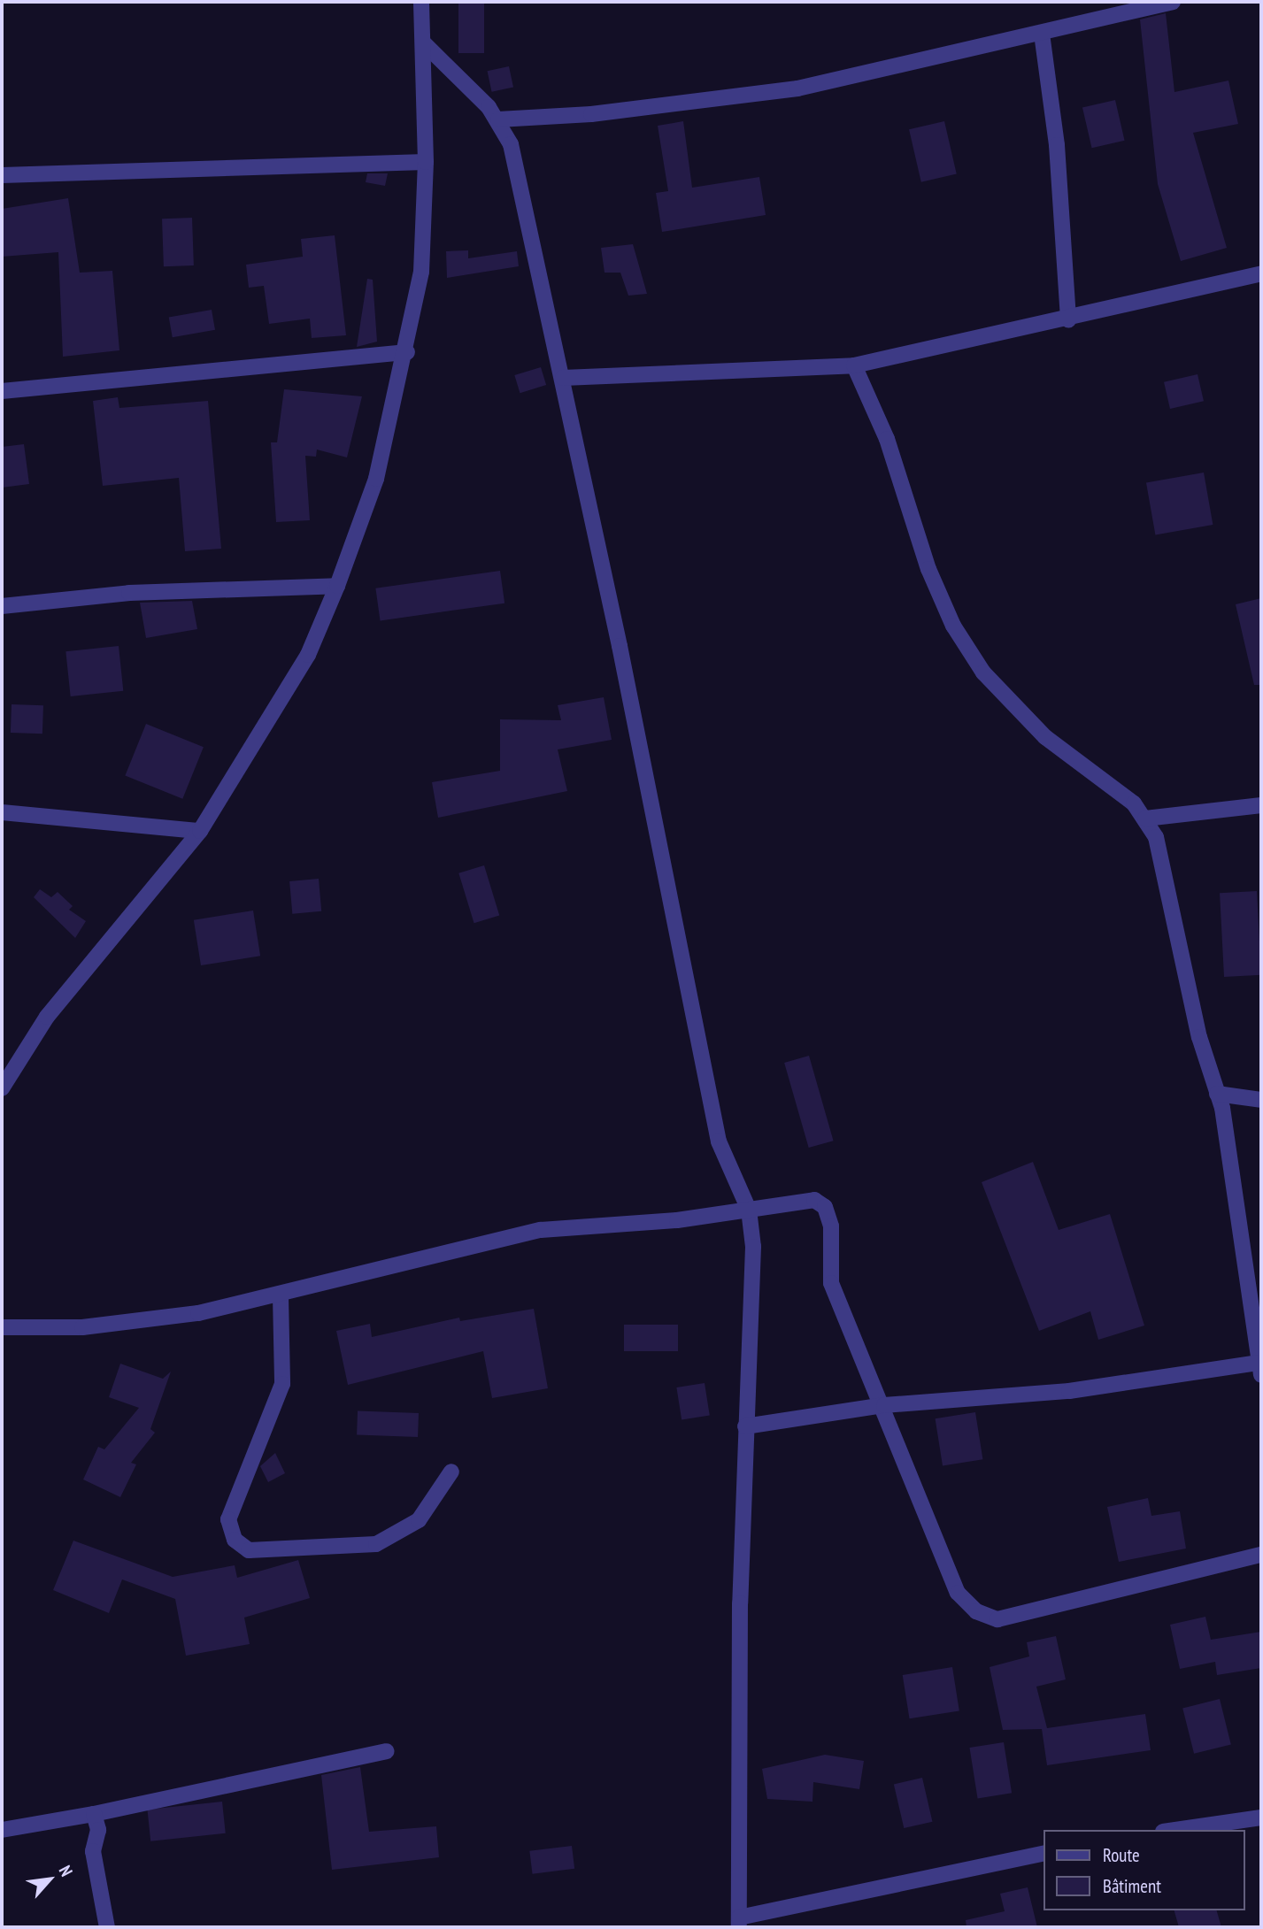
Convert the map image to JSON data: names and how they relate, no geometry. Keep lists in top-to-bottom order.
{
  "legend": ["Route", "Bâtiment"],
  "north": "top right"
}
